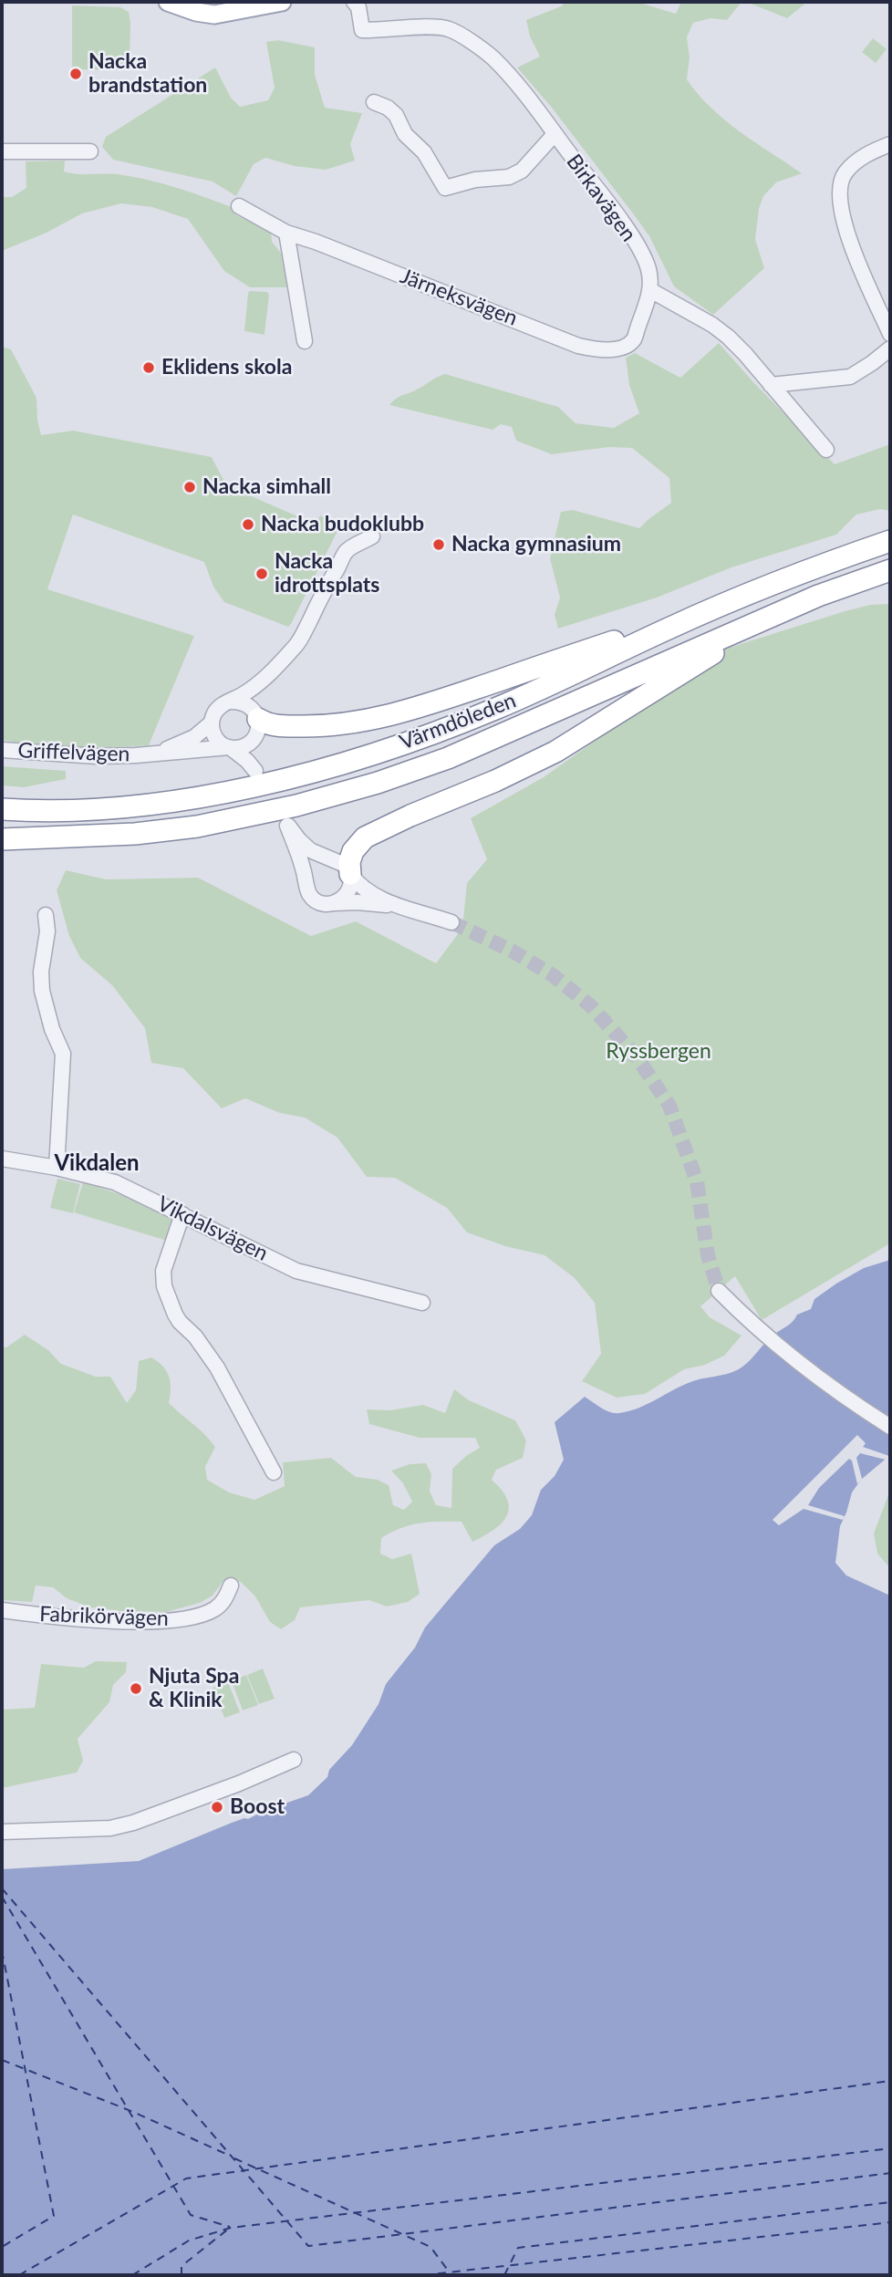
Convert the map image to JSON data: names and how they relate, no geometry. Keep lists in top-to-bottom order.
{
  "streets": {
    "highway": ["Värmdöleden"],
    "street": [
      "Birkavägen",
      "Järneksvägen",
      "Griffelvägen",
      "Vikdalsvägen",
      "Fabrikörvägen"
    ]
  },
  "crossings": [
    ["Birkavägen", "Järneksvägen"]
  ],
  "districts": ["Vikdalen"],
  "parks": ["Ryssbergen"],
  "places": [
    "Nacka brandstation",
    "Eklidens skola",
    "Nacka simhall",
    "Nacka budoklubb",
    "Nacka gymnasium",
    "Nacka idrottsplats",
    "Njuta Spa & Klinik",
    "Boost"
  ]
}
